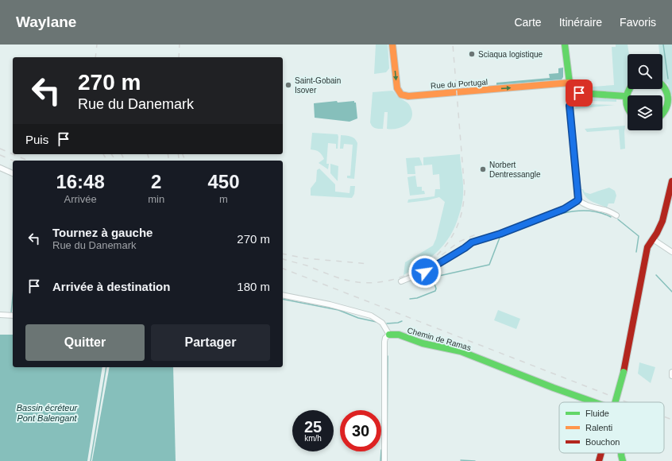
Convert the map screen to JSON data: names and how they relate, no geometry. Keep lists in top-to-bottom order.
{
  "streets": {
    "street": ["Rue du Portugal", "Chemin de Ramas"]
  },
  "one_way": ["Rue du Portugal"],
  "water": ["Bassin écréteur Pont Balengant"],
  "places": ["Sciaqua logistique", "Saint-Gobain Isover", "Norbert Dentressangle"],
  "legend": ["Fluide", "Ralenti", "Bouchon"],
  "page": {
    "header": "Waylane",
    "nav": ["Carte", "Itinéraire", "Favoris"],
    "turn": ["270 m", "Rue du Danemark"],
    "then": "Puis",
    "eta": [
      "16:48",
      "Arrivée",
      "2",
      "min",
      "450",
      "m"
    ],
    "list": [
      {
        "name": "Tournez à gauche",
        "note": "Rue du Danemark",
        "value": "270 m"
      },
      {
        "name": "Arrivée à destination",
        "value": "180 m"
      }
    ],
    "buttons": ["Quitter", "Partager"],
    "speed": "25 km/h",
    "limit": "30"
  }
}
